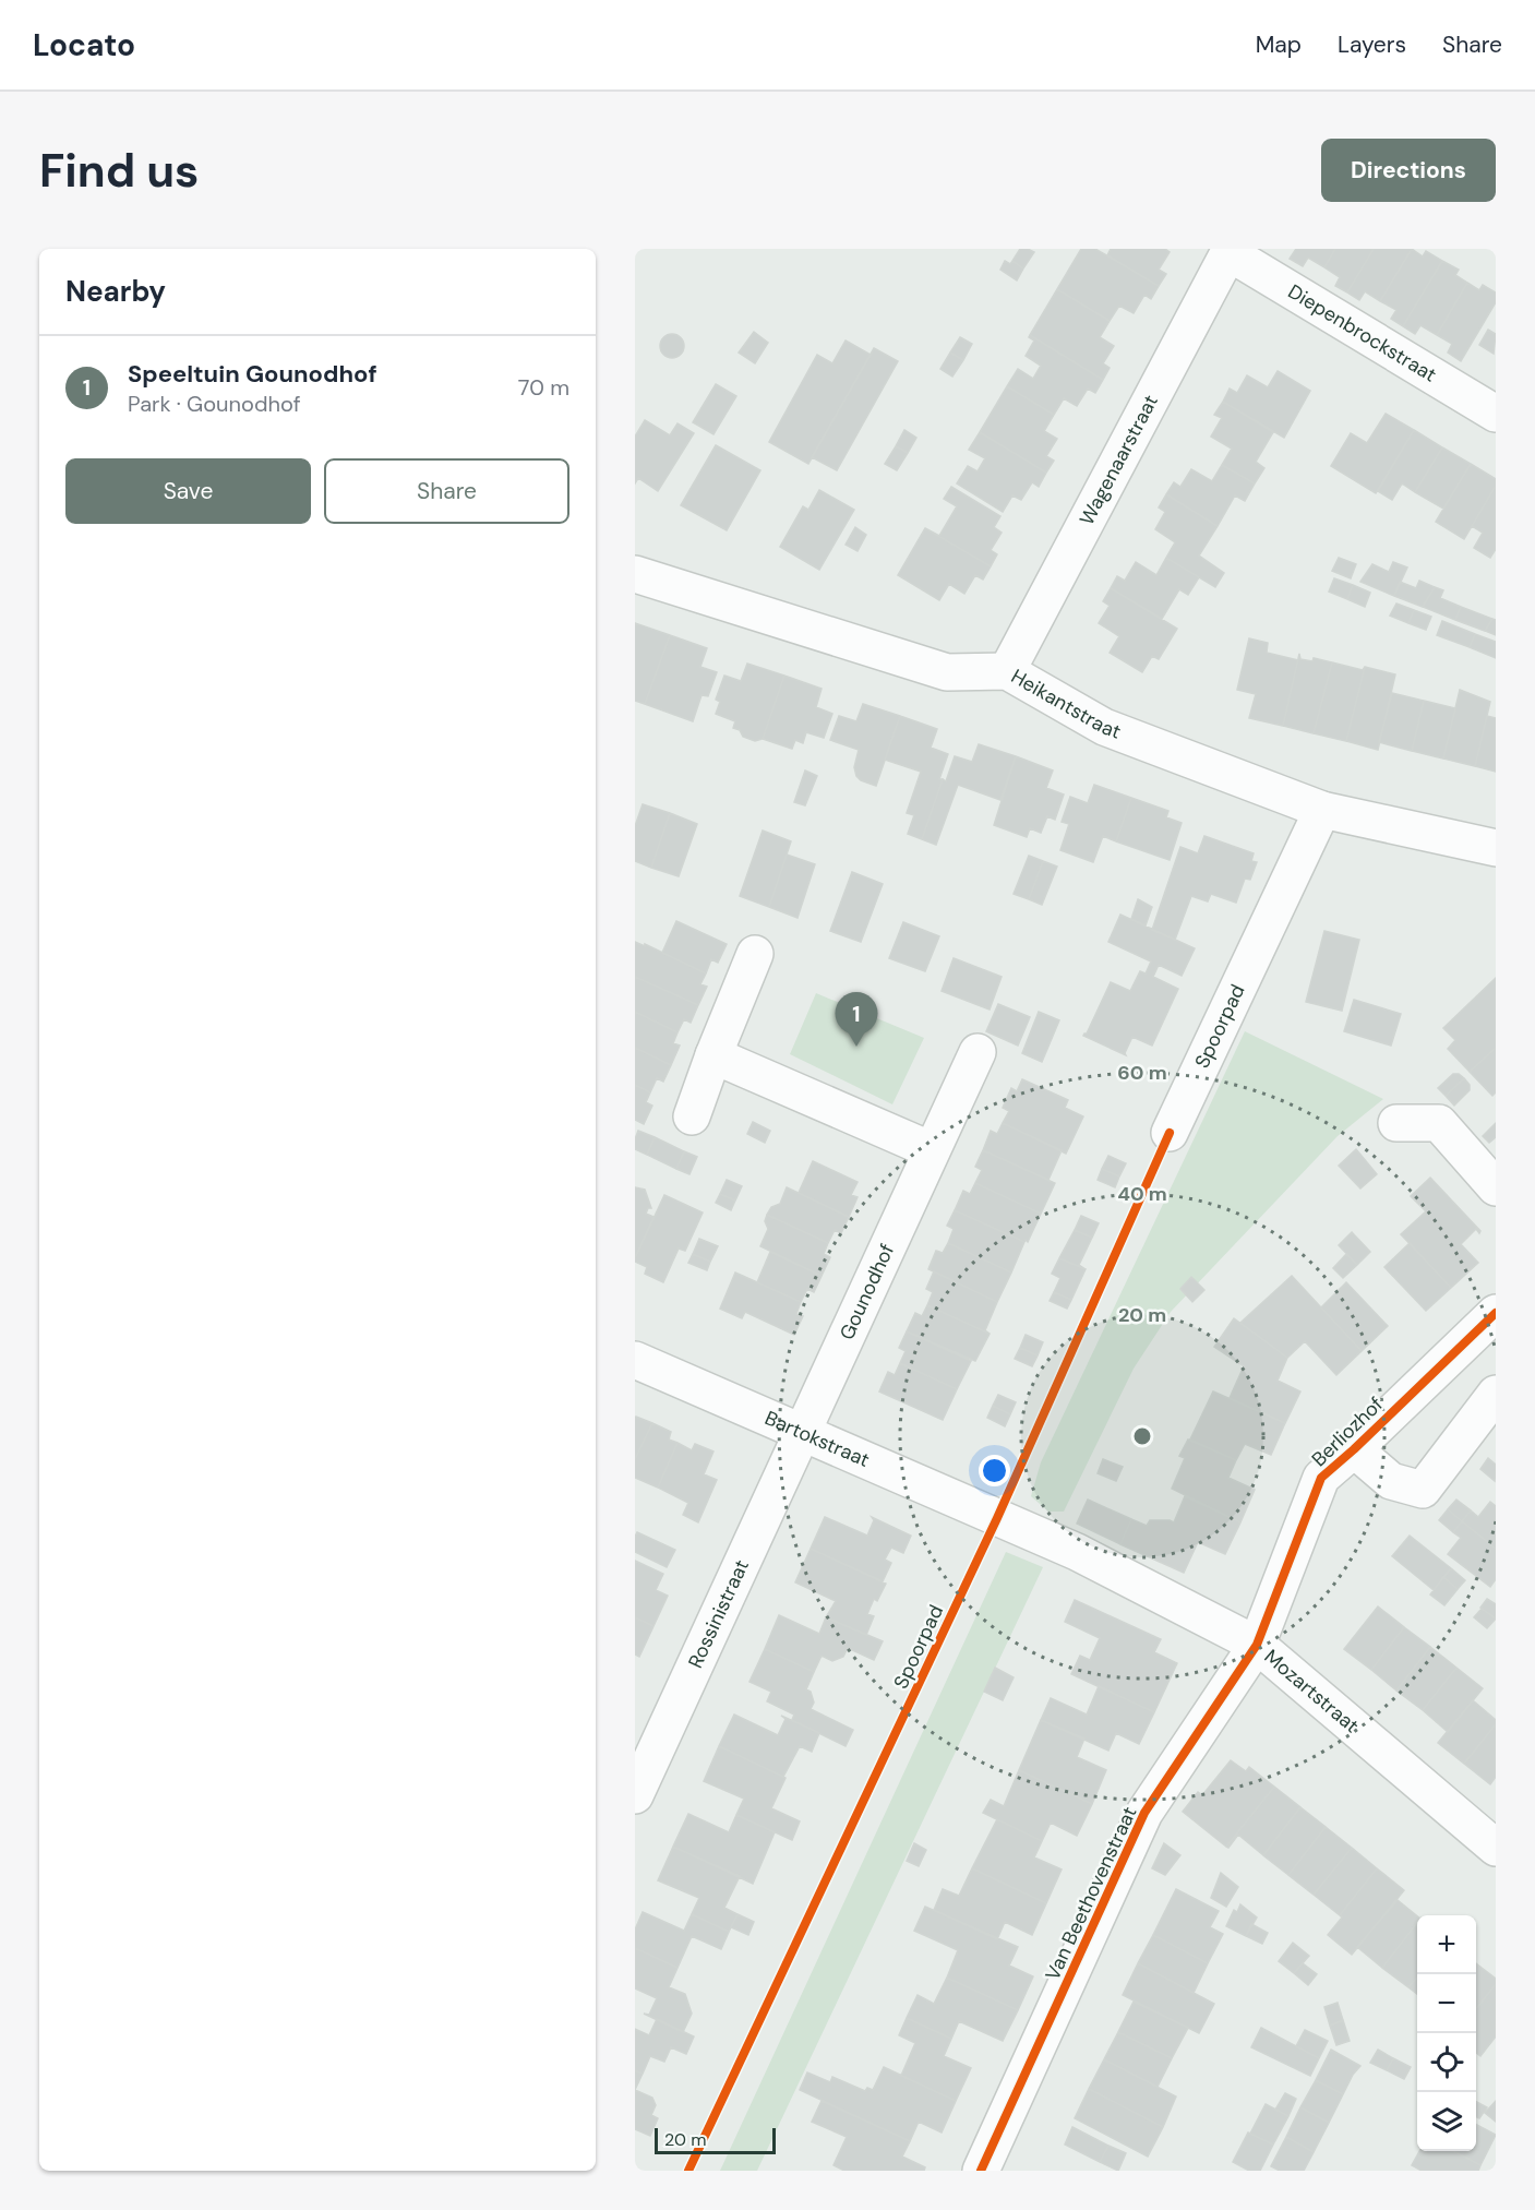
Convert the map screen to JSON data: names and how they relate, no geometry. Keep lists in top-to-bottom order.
{
  "streets": {
    "street": [
      "Diepenbrockstraat",
      "Wagenaarstraat",
      "Heikantstraat",
      "Spoorpad",
      "Gounodhof",
      "Berliozhof",
      "Bartokstraat",
      "Rossinistraat",
      "Mozartstraat",
      "Van Beethovenstraat"
    ]
  },
  "crossings": [
    ["Diepenbrockstraat", "Wagenaarstraat"],
    ["Wagenaarstraat", "Heikantstraat"],
    ["Heikantstraat", "Spoorpad"],
    ["Gounodhof", "Bartokstraat"],
    ["Gounodhof", "Rossinistraat"],
    ["Berliozhof", "Mozartstraat"],
    ["Berliozhof", "Van Beethovenstraat"],
    ["Bartokstraat", "Rossinistraat"],
    ["Bartokstraat", "Mozartstraat"],
    ["Mozartstraat", "Van Beethovenstraat"]
  ],
  "scale_bar": "20 m",
  "page": {
    "header": "Locato",
    "nav": ["Map", "Layers", "Share"],
    "buttons": [
      "Directions",
      ["Save", "Share"]
    ],
    "title": "Find us",
    "heading": "Nearby",
    "list": [
      {
        "mark": "1",
        "name": "Speeltuin Gounodhof",
        "note": "Park · Gounodhof",
        "value": "70 m"
      }
    ],
    "pins": "1",
    "map_buttons": ["+", "−"],
    "scale": "20 m"
  },
  "rings": ["60 m", "40 m", "20 m"]
}
